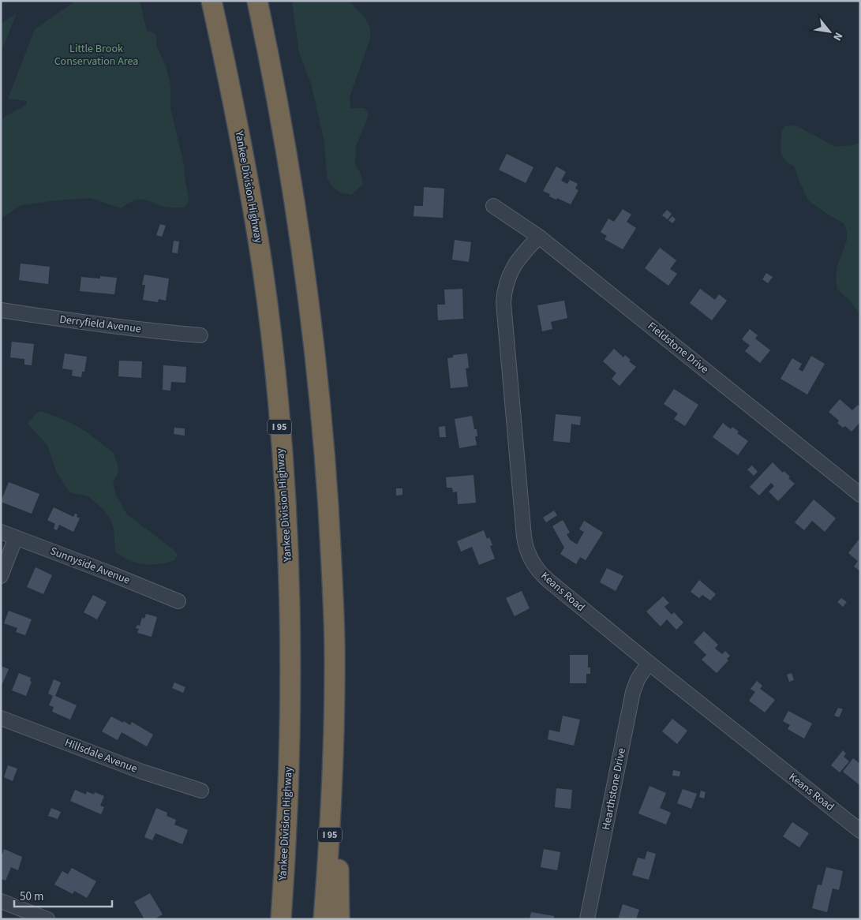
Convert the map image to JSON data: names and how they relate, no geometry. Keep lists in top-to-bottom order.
{
  "streets": {
    "highway": ["Yankee Division Highway", "I 95"],
    "street": [
      "Derryfield Avenue",
      "Fieldstone Drive",
      "Sunnyside Avenue",
      "Keans Road",
      "Hillsdale Avenue",
      "Hearthstone Drive"
    ]
  },
  "crossings": [
    ["Fieldstone Drive", "Keans Road"],
    ["Keans Road", "Hearthstone Drive"]
  ],
  "parks": ["Little Brook Conservation Area"],
  "scale_bar": "50 m",
  "north": "bottom right"
}
